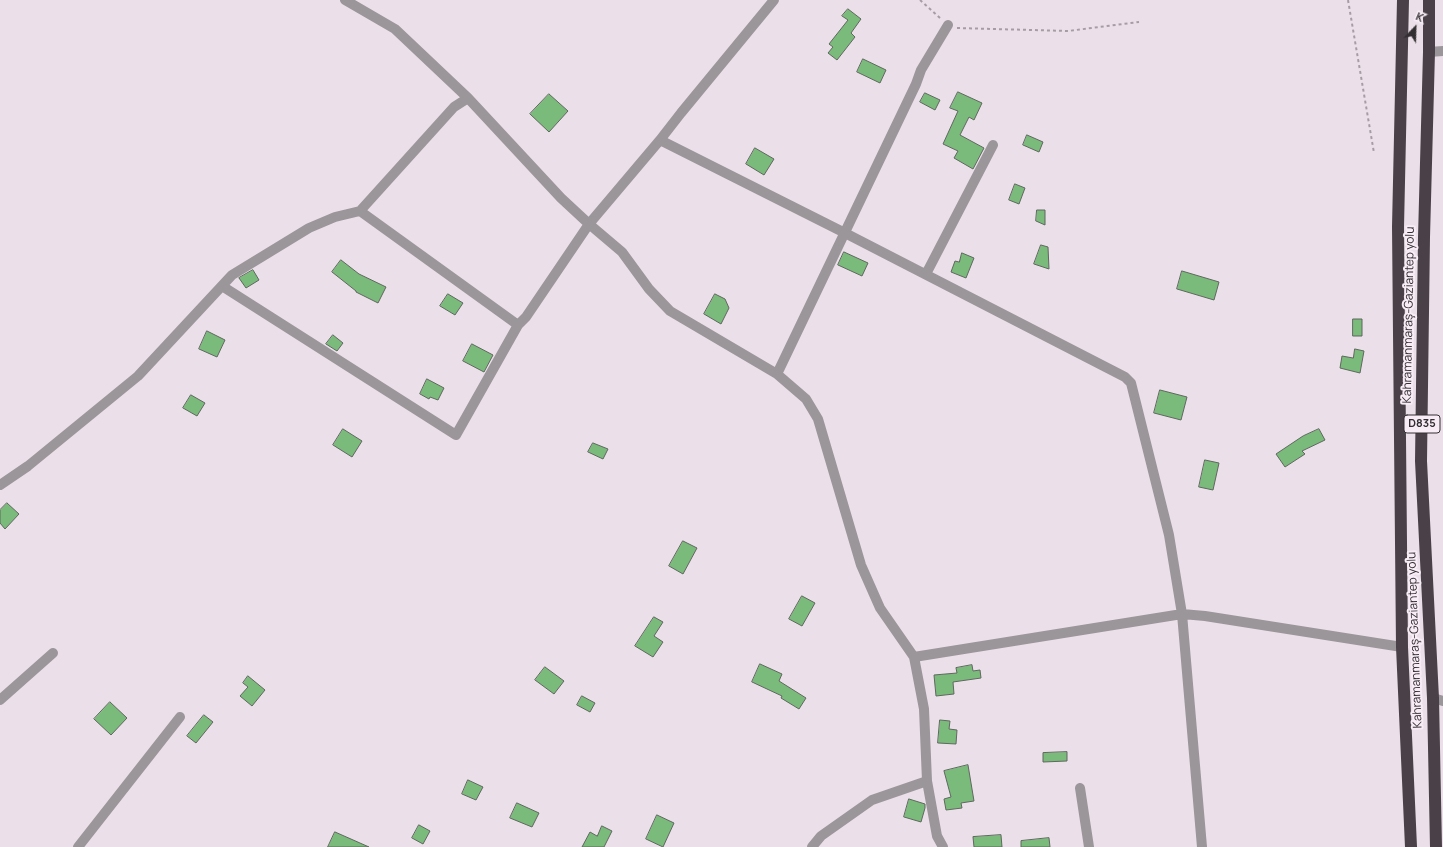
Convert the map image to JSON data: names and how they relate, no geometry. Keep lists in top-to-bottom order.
{
  "streets": {
    "highway": ["Kahramanmaraş-Gaziantep yolu", "D835"]
  },
  "north": "top right"
}
